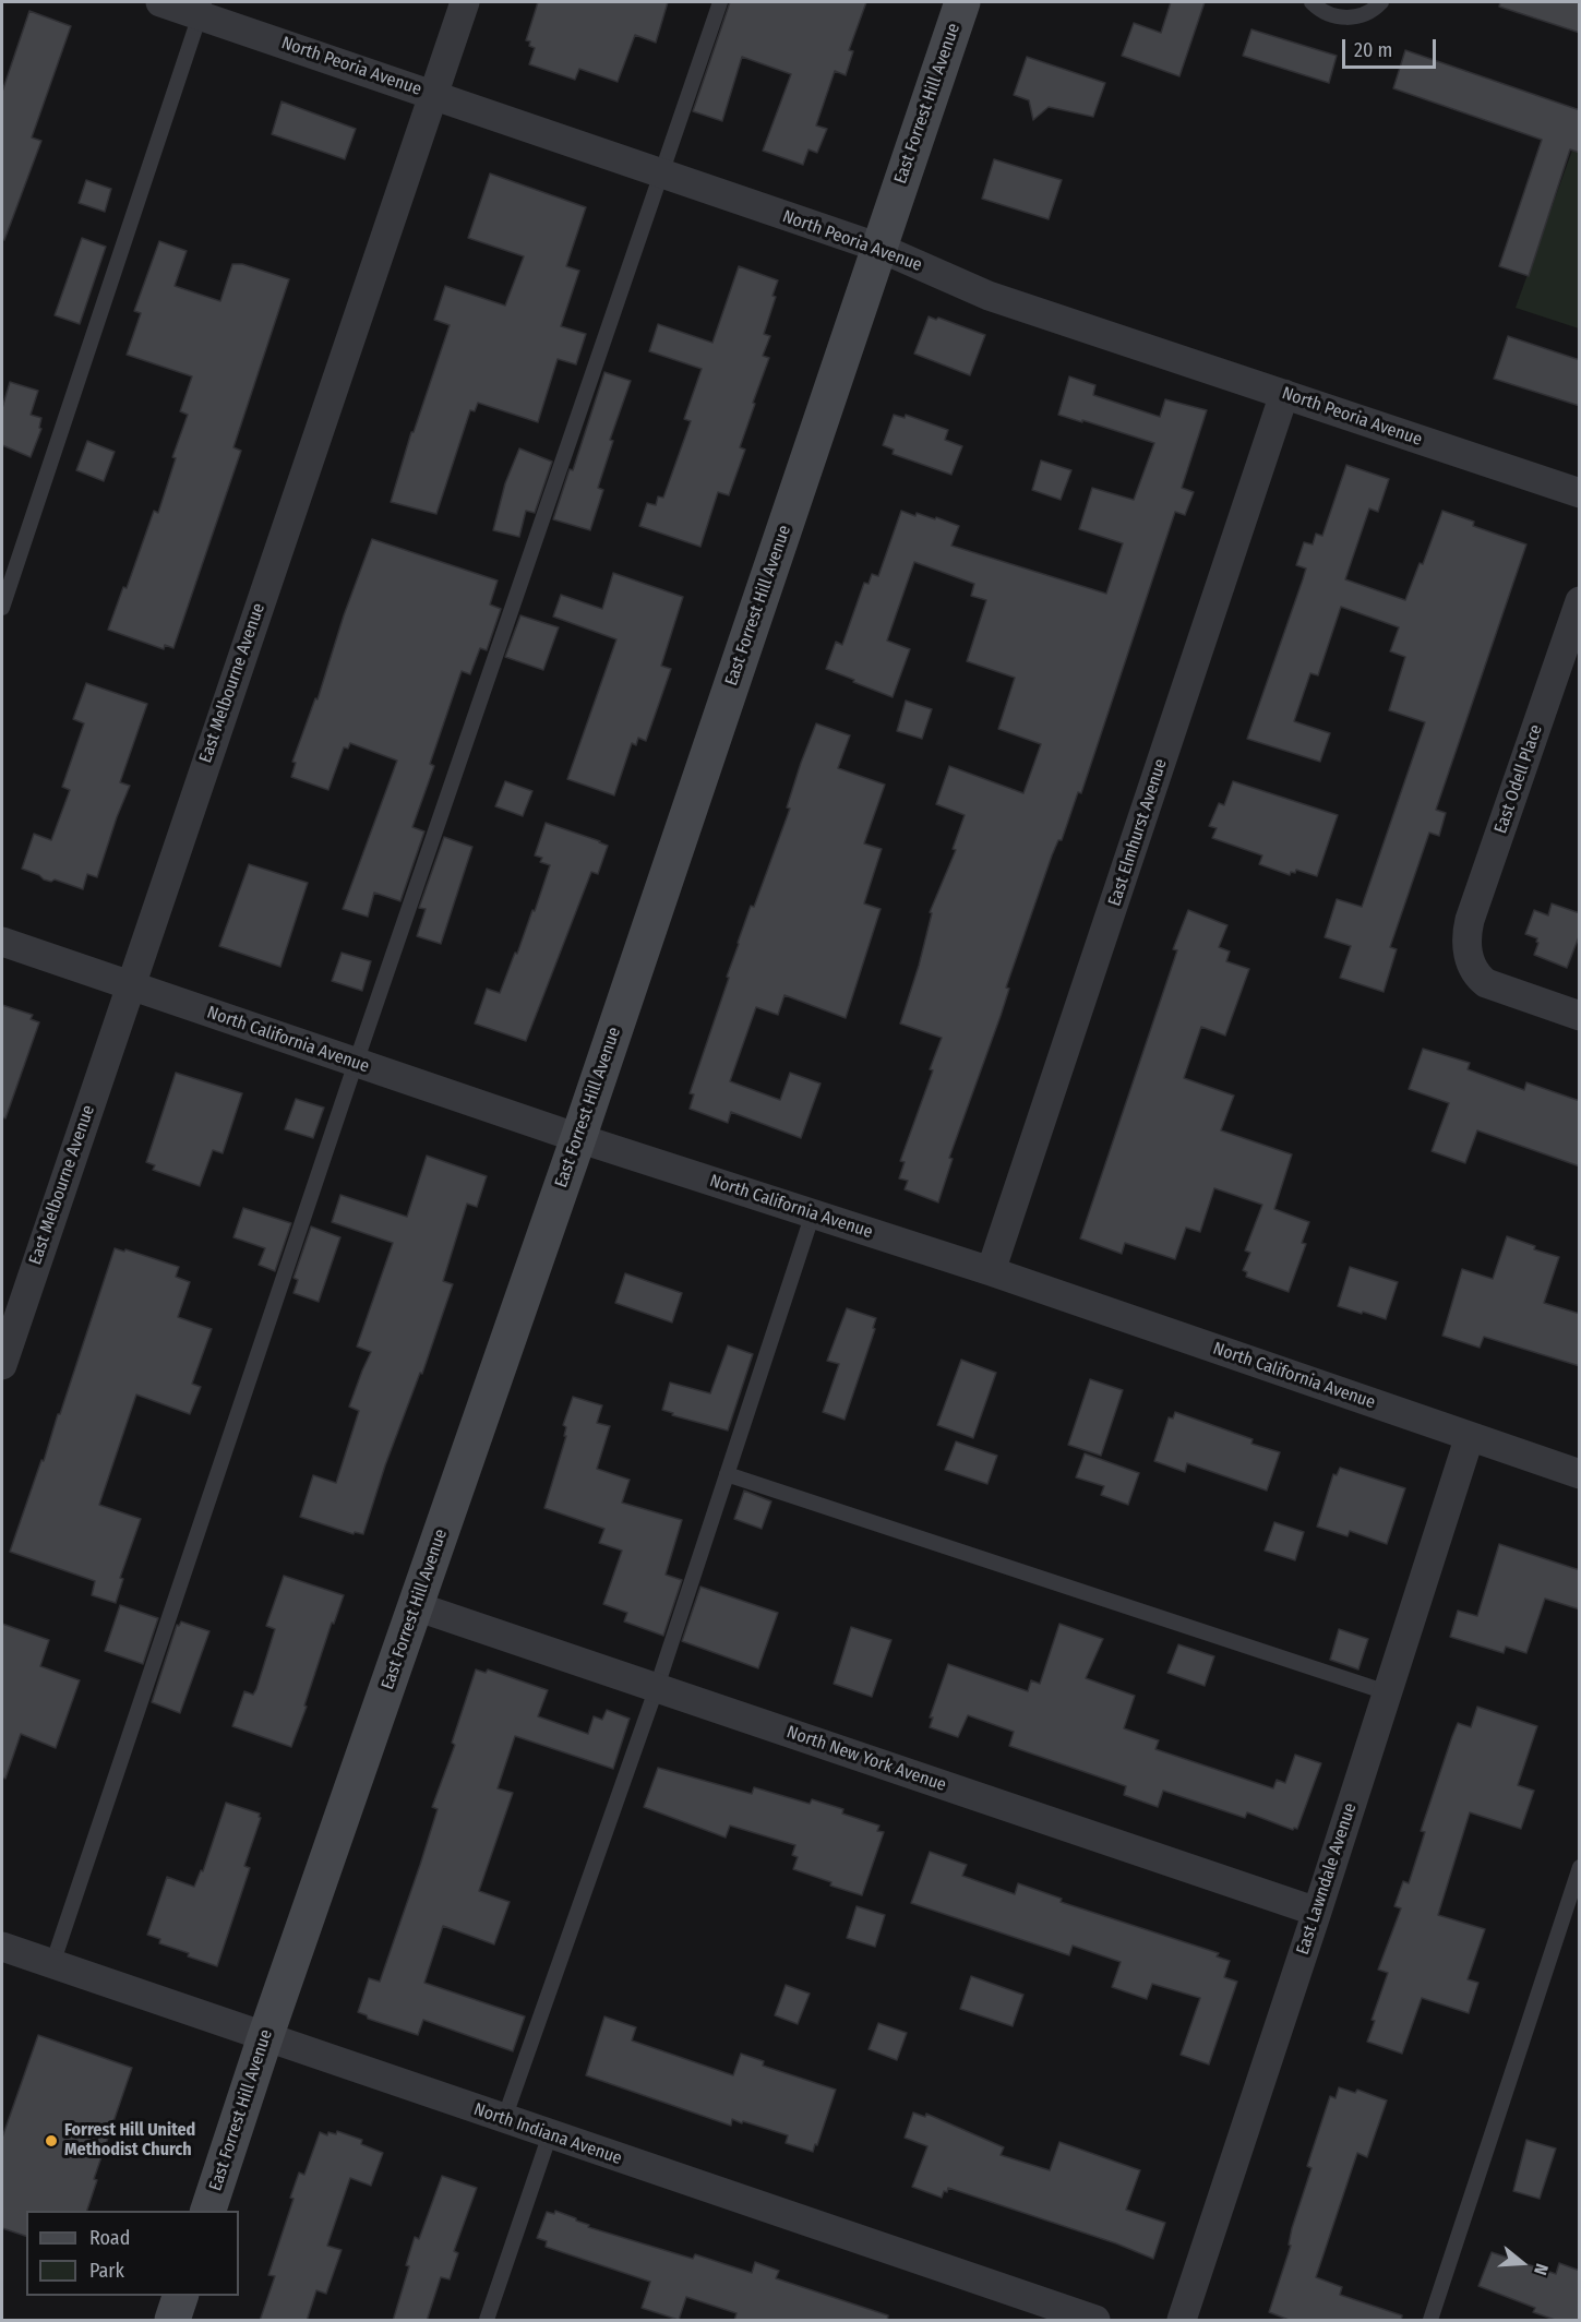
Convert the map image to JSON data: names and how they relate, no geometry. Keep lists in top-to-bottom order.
{
  "streets": {
    "main road": ["East Forrest Hill Avenue"],
    "street": [
      "North Peoria Avenue",
      "East Melbourne Avenue",
      "East Odell Place",
      "East Elmhurst Avenue",
      "North California Avenue",
      "North New York Avenue",
      "East Lawndale Avenue",
      "North Indiana Avenue"
    ]
  },
  "crossings": [
    ["North Peoria Avenue", "East Forrest Hill Avenue"],
    ["North Peoria Avenue", "East Melbourne Avenue"],
    ["North Peoria Avenue", "East Elmhurst Avenue"],
    ["East Forrest Hill Avenue", "North California Avenue"],
    ["East Forrest Hill Avenue", "North New York Avenue"],
    ["East Forrest Hill Avenue", "North Indiana Avenue"],
    ["East Melbourne Avenue", "North California Avenue"],
    ["East Elmhurst Avenue", "North California Avenue"],
    ["North California Avenue", "East Lawndale Avenue"],
    ["North New York Avenue", "East Lawndale Avenue"]
  ],
  "places": ["Forrest Hill United Methodist Church"],
  "legend": ["Road", "Park"],
  "scale_bar": "20 m",
  "north": "right"
}
